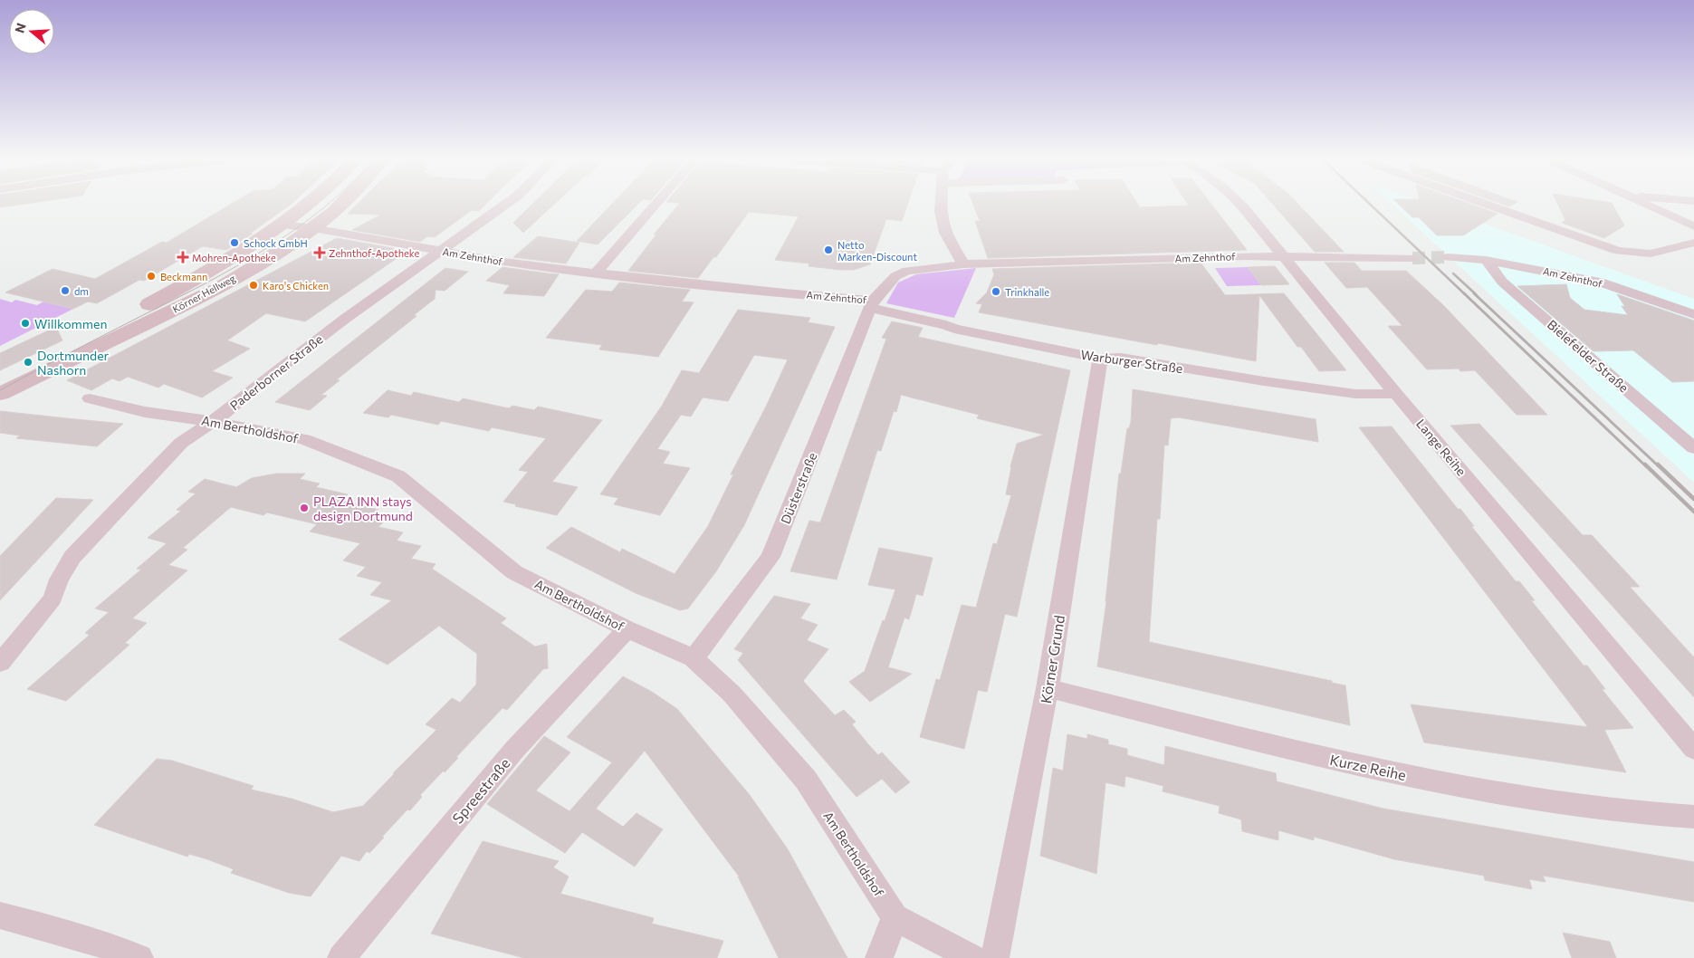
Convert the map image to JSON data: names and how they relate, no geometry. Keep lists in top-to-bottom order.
{
  "streets": {
    "main road": ["Körner Hellweg"],
    "street": [
      "Am Zehnthof",
      "Bielefelder Straße",
      "Warburger Straße",
      "Paderborner Straße",
      "Am Bertholdshof",
      "Lange Reihe",
      "Düsterstraße",
      "Körner Grund",
      "Kurze Reihe",
      "Spreestraße"
    ]
  },
  "crossings": [
    ["Am Zehnthof", "Körner Hellweg"],
    ["Am Zehnthof", "Bielefelder Straße"],
    ["Am Zehnthof", "Warburger Straße"],
    ["Am Zehnthof", "Paderborner Straße"],
    ["Am Zehnthof", "Lange Reihe"],
    ["Am Zehnthof", "Düsterstraße"],
    ["Warburger Straße", "Lange Reihe"],
    ["Warburger Straße", "Düsterstraße"],
    ["Warburger Straße", "Körner Grund"],
    ["Paderborner Straße", "Am Bertholdshof"],
    ["Am Bertholdshof", "Düsterstraße"],
    ["Am Bertholdshof", "Spreestraße"],
    ["Körner Grund", "Kurze Reihe"]
  ],
  "places": {
    "other": [
      "Schock GmbH",
      "Netto Marken-Discount",
      "Beckmann",
      "Karo's Chicken",
      "dm",
      "Trinkhalle",
      "Willkommen",
      "Dortmunder Nashorn",
      "PLAZA INN stays design Dortmund"
    ],
    "health": ["Zehnthof-Apotheke", "Mohren-Apotheke"]
  },
  "north": "left"
}
